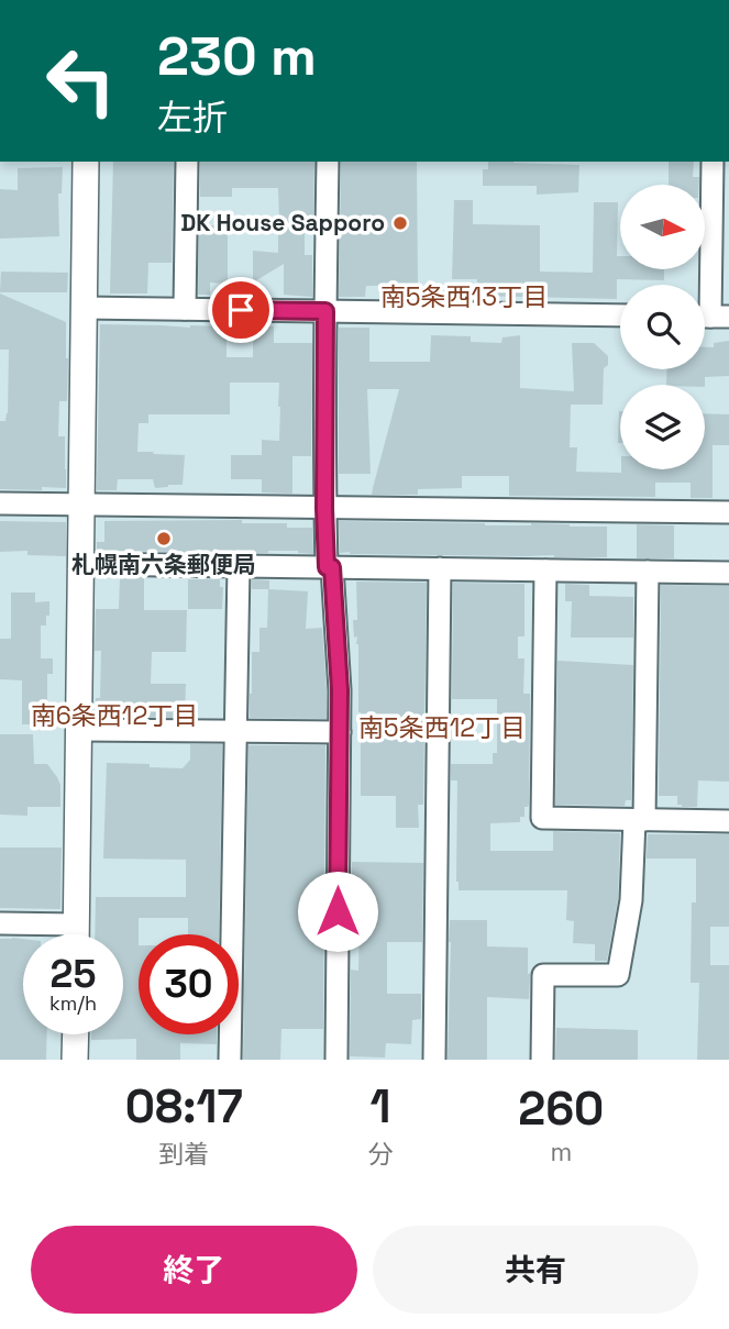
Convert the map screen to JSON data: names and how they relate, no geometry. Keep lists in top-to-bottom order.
{
  "districts": ["南5条西13丁目", "南6条西12丁目", "南5条西12丁目"],
  "places": ["DK House Sapporo", "札幌南六条郵便局"],
  "north": "right",
  "page": {
    "turn": ["230 m", "左折"],
    "speed": "25 km/h",
    "limit": "30",
    "eta": [
      "08:17",
      "到着",
      "1",
      "分",
      "260",
      "m"
    ],
    "buttons": ["終了", "共有"]
  }
}
